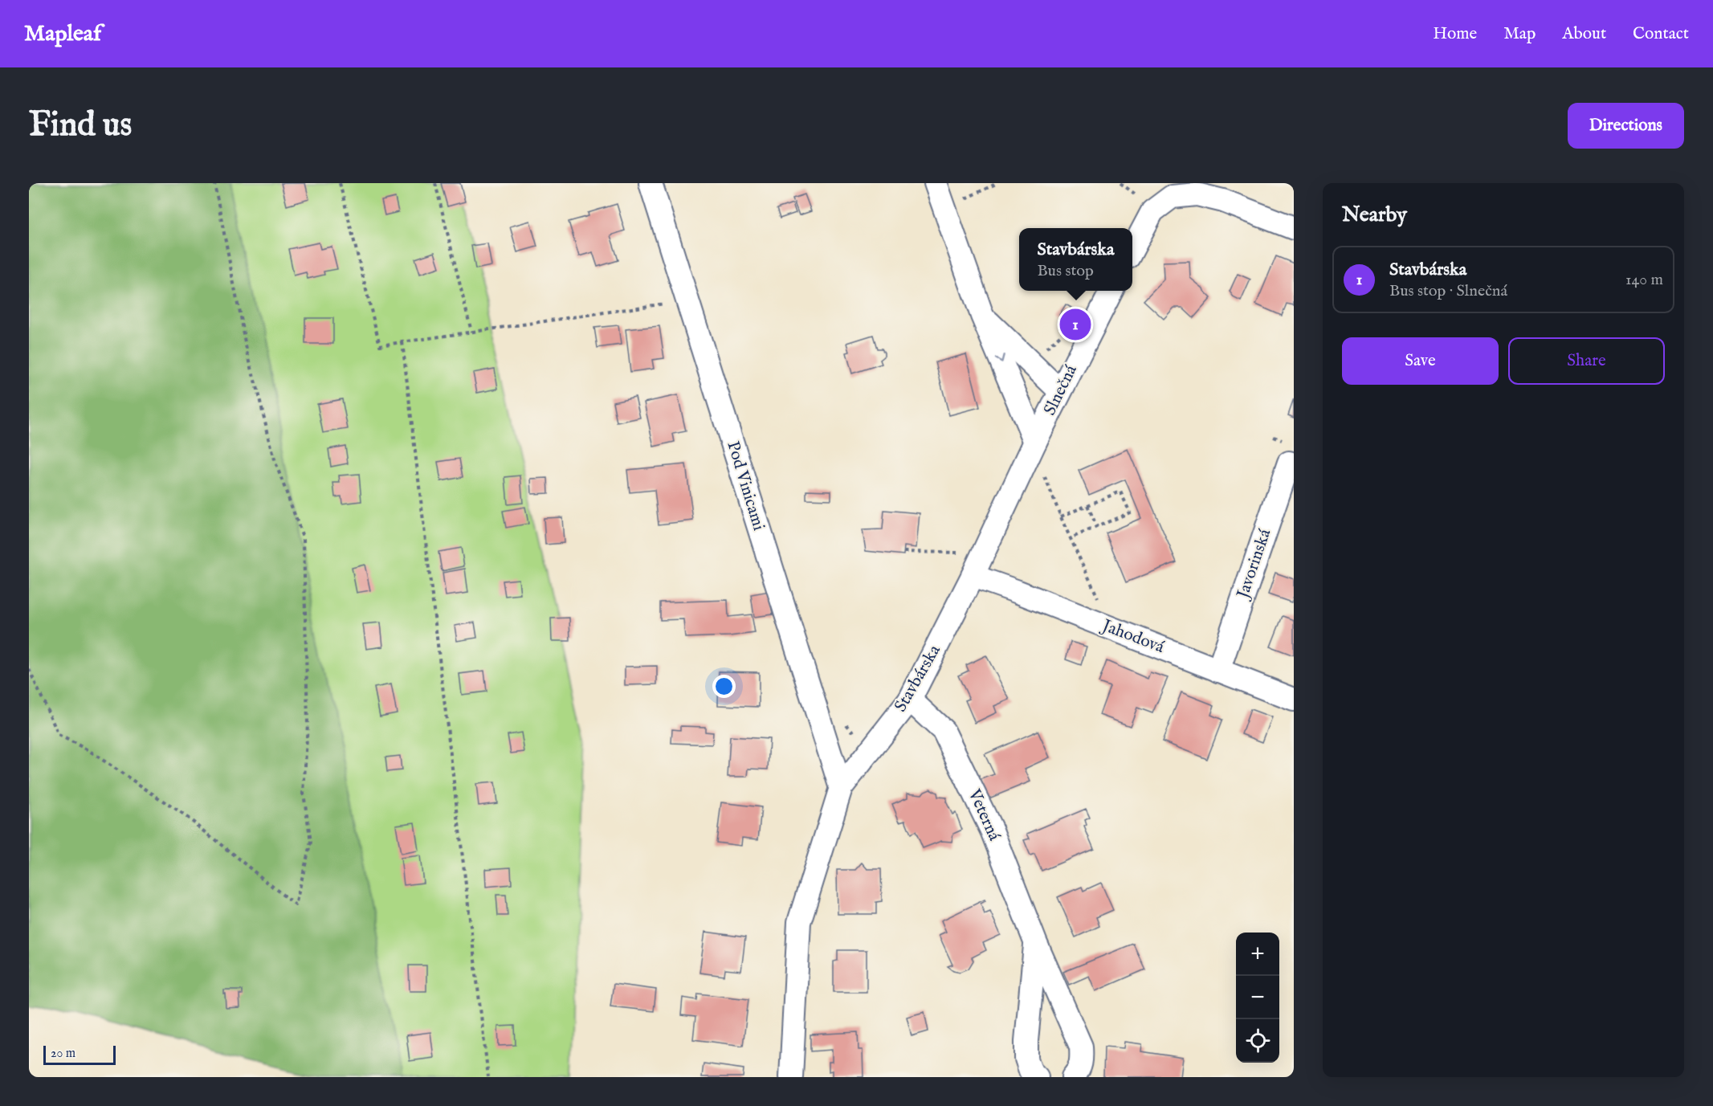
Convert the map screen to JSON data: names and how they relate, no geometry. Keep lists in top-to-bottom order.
{
  "streets": {
    "street": [
      "Slnečná",
      "Pod Vinicami",
      "Javorinská",
      "Jahodová",
      "Stavbárska",
      "Veterná"
    ]
  },
  "crossings": [
    ["Slnečná", "Stavbárska"],
    ["Pod Vinicami", "Stavbárska"],
    ["Javorinská", "Jahodová"],
    ["Jahodová", "Stavbárska"],
    ["Stavbárska", "Veterná"]
  ],
  "scale_bar": "20 m",
  "page": {
    "header": "Mapleaf",
    "nav": [
      "Home",
      "Map",
      "About",
      "Contact"
    ],
    "buttons": [
      "Directions",
      ["Save", "Share"]
    ],
    "title": "Find us",
    "heading": "Nearby",
    "popup": ["Stavbárska", "Bus stop"],
    "list": [
      {
        "mark": "1",
        "name": "Stavbárska",
        "note": "Bus stop · Slnečná",
        "value": "140 m"
      }
    ],
    "pins": "1",
    "map_buttons": ["+", "−"],
    "scale": "20 m"
  }
}
